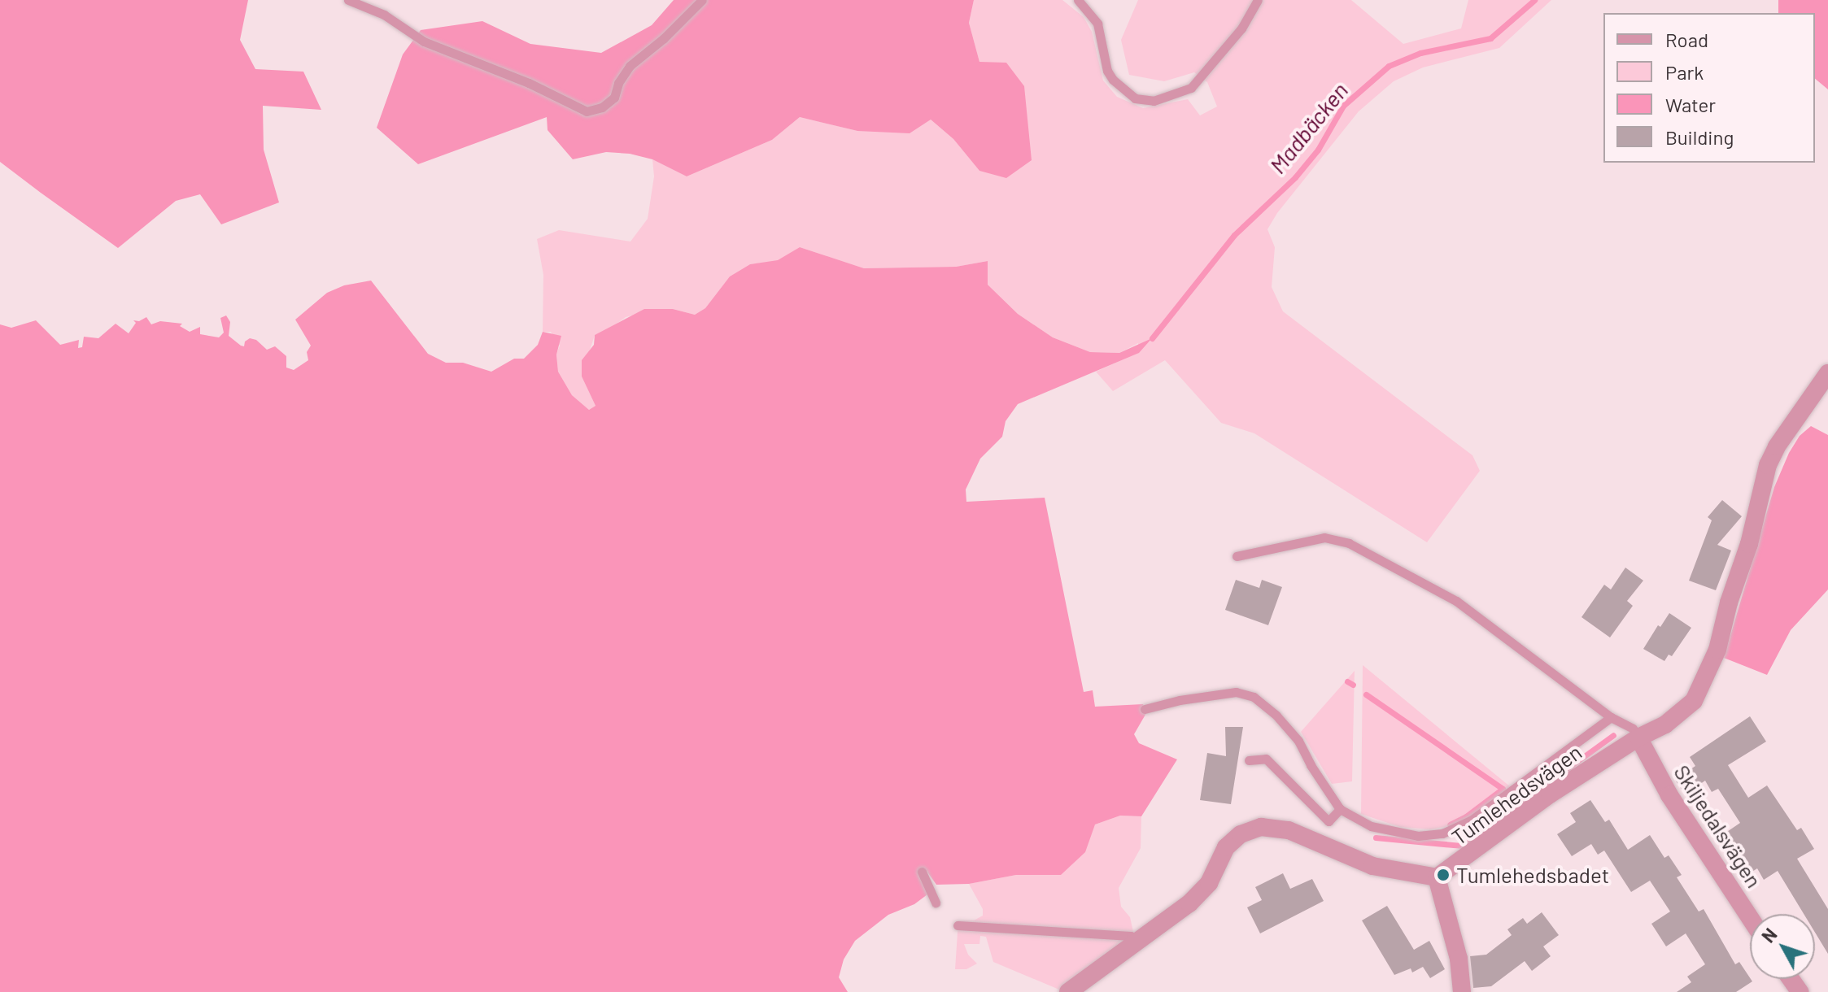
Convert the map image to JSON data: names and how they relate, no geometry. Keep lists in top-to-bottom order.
{
  "streets": {
    "street": ["Tumlehedsvägen", "Skiljedalsvägen"]
  },
  "crossings": [
    ["Tumlehedsvägen", "Skiljedalsvägen"]
  ],
  "water": ["Madbäcken"],
  "places": ["Tumlehedsbadet"],
  "legend": [
    "Road",
    "Park",
    "Water",
    "Building"
  ],
  "north": "top left"
}
